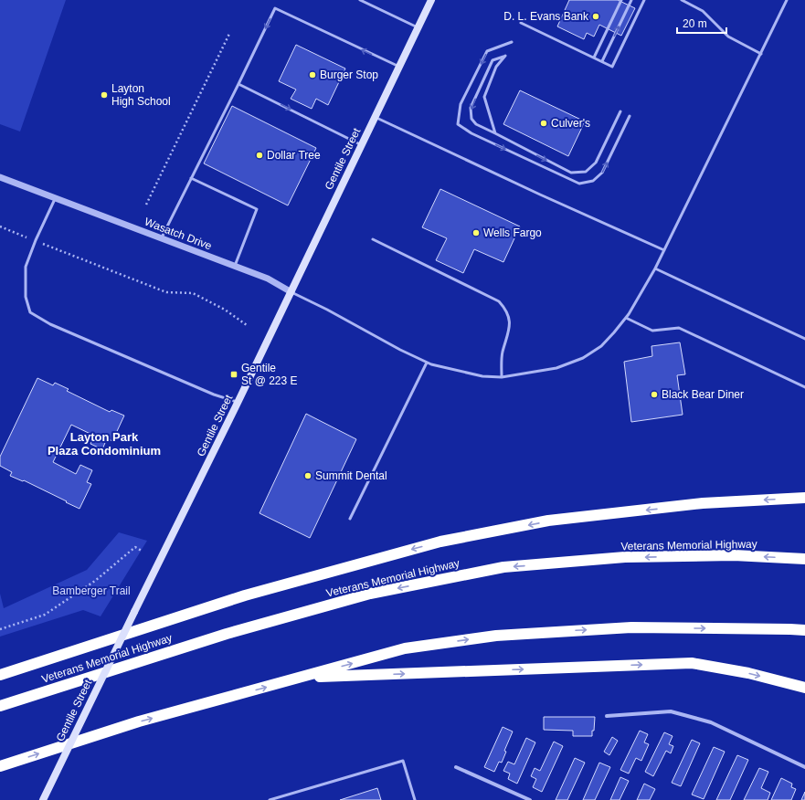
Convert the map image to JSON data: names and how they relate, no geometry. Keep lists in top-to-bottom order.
{
  "streets": {
    "highway": ["Veterans Memorial Highway"],
    "main road": ["Gentile Street"],
    "street": ["Wasatch Drive"]
  },
  "crossings": [
    ["Gentile Street", "Wasatch Drive"]
  ],
  "districts": ["Layton Park Plaza Condominium"],
  "parks": ["Bamberger Trail"],
  "places": {
    "other": [
      "D. L. Evans Bank",
      "Burger Stop",
      "Layton High School",
      "Culver's",
      "Dollar Tree",
      "Wells Fargo",
      "Black Bear Diner",
      "Summit Dental"
    ],
    "transit": ["Gentile St @ 223 E"]
  },
  "scale_bar": "20 m"
}
